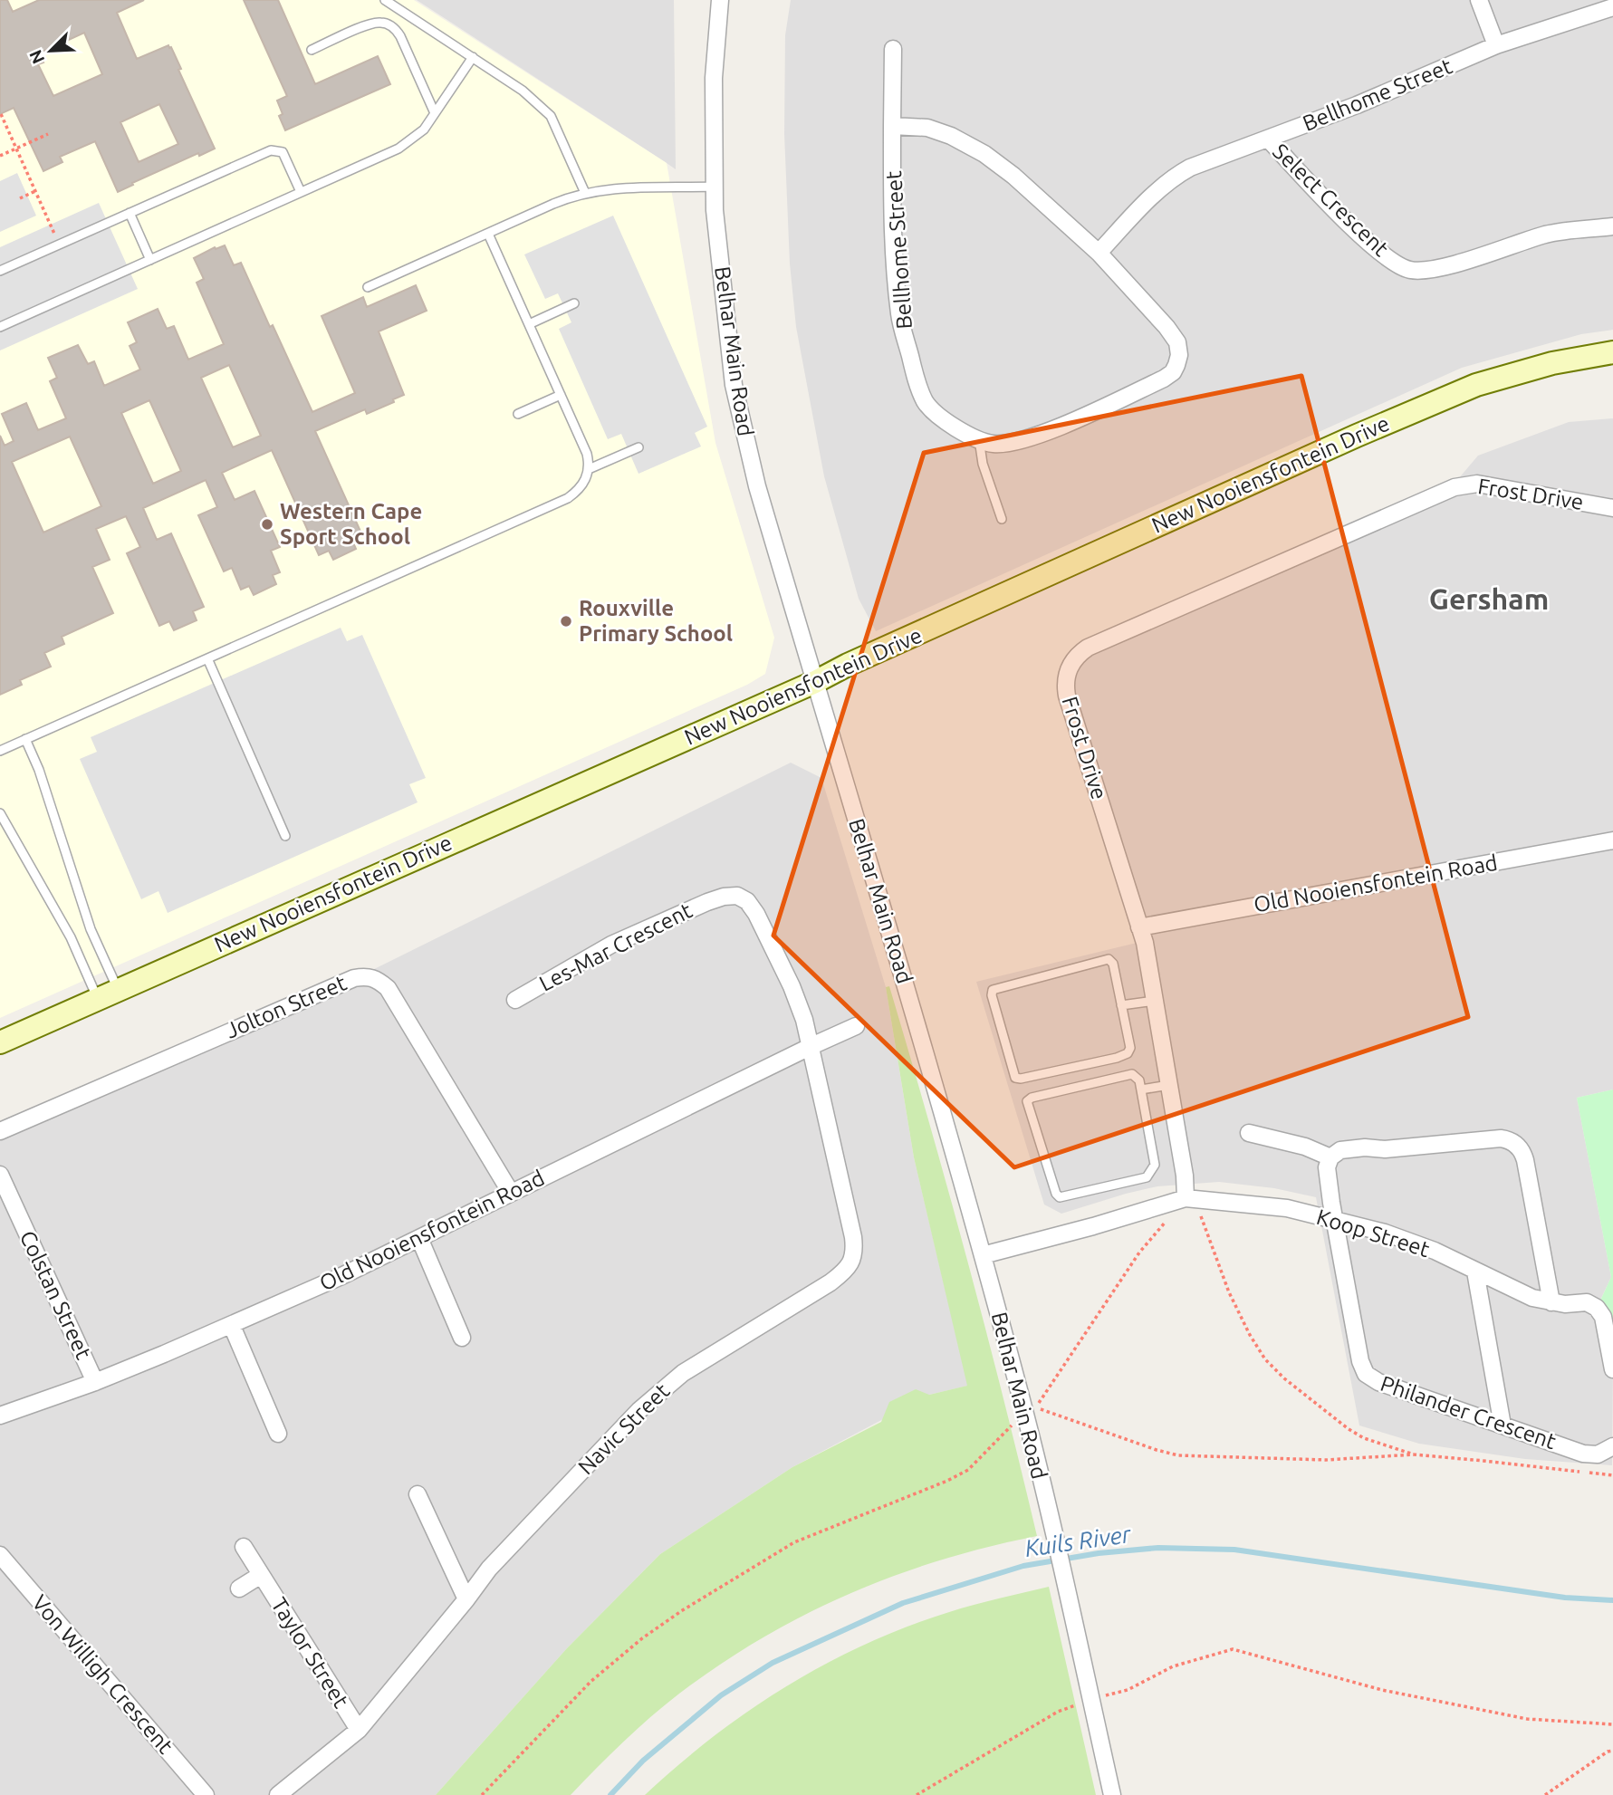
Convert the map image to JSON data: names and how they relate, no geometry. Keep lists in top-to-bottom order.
{
  "streets": {
    "street": [
      "Bellhome Street",
      "Select Crescent",
      "Belhar Main Road",
      "New Nooiensfontein Drive",
      "Frost Drive",
      "Old Nooiensfontein Road",
      "Les-Mar Crescent",
      "Jolton Street",
      "Koop Street",
      "Colstan Street",
      "Philander Crescent",
      "Navic Street",
      "Taylor Street",
      "Von Willigh Crescent"
    ]
  },
  "crossings": [
    ["Bellhome Street", "Select Crescent"],
    ["Belhar Main Road", "New Nooiensfontein Drive"],
    ["Frost Drive", "Old Nooiensfontein Road"],
    ["Frost Drive", "Koop Street"],
    ["Old Nooiensfontein Road", "Les-Mar Crescent"],
    ["Old Nooiensfontein Road", "Jolton Street"],
    ["Old Nooiensfontein Road", "Colstan Street"],
    ["Old Nooiensfontein Road", "Navic Street"],
    ["Les-Mar Crescent", "Navic Street"],
    ["Koop Street", "Philander Crescent"],
    ["Navic Street", "Taylor Street"]
  ],
  "districts": ["Gersham"],
  "water": ["Kuils River"],
  "places": ["Western Cape Sport School", "Rouxville Primary School"],
  "north": "bottom left"
}
